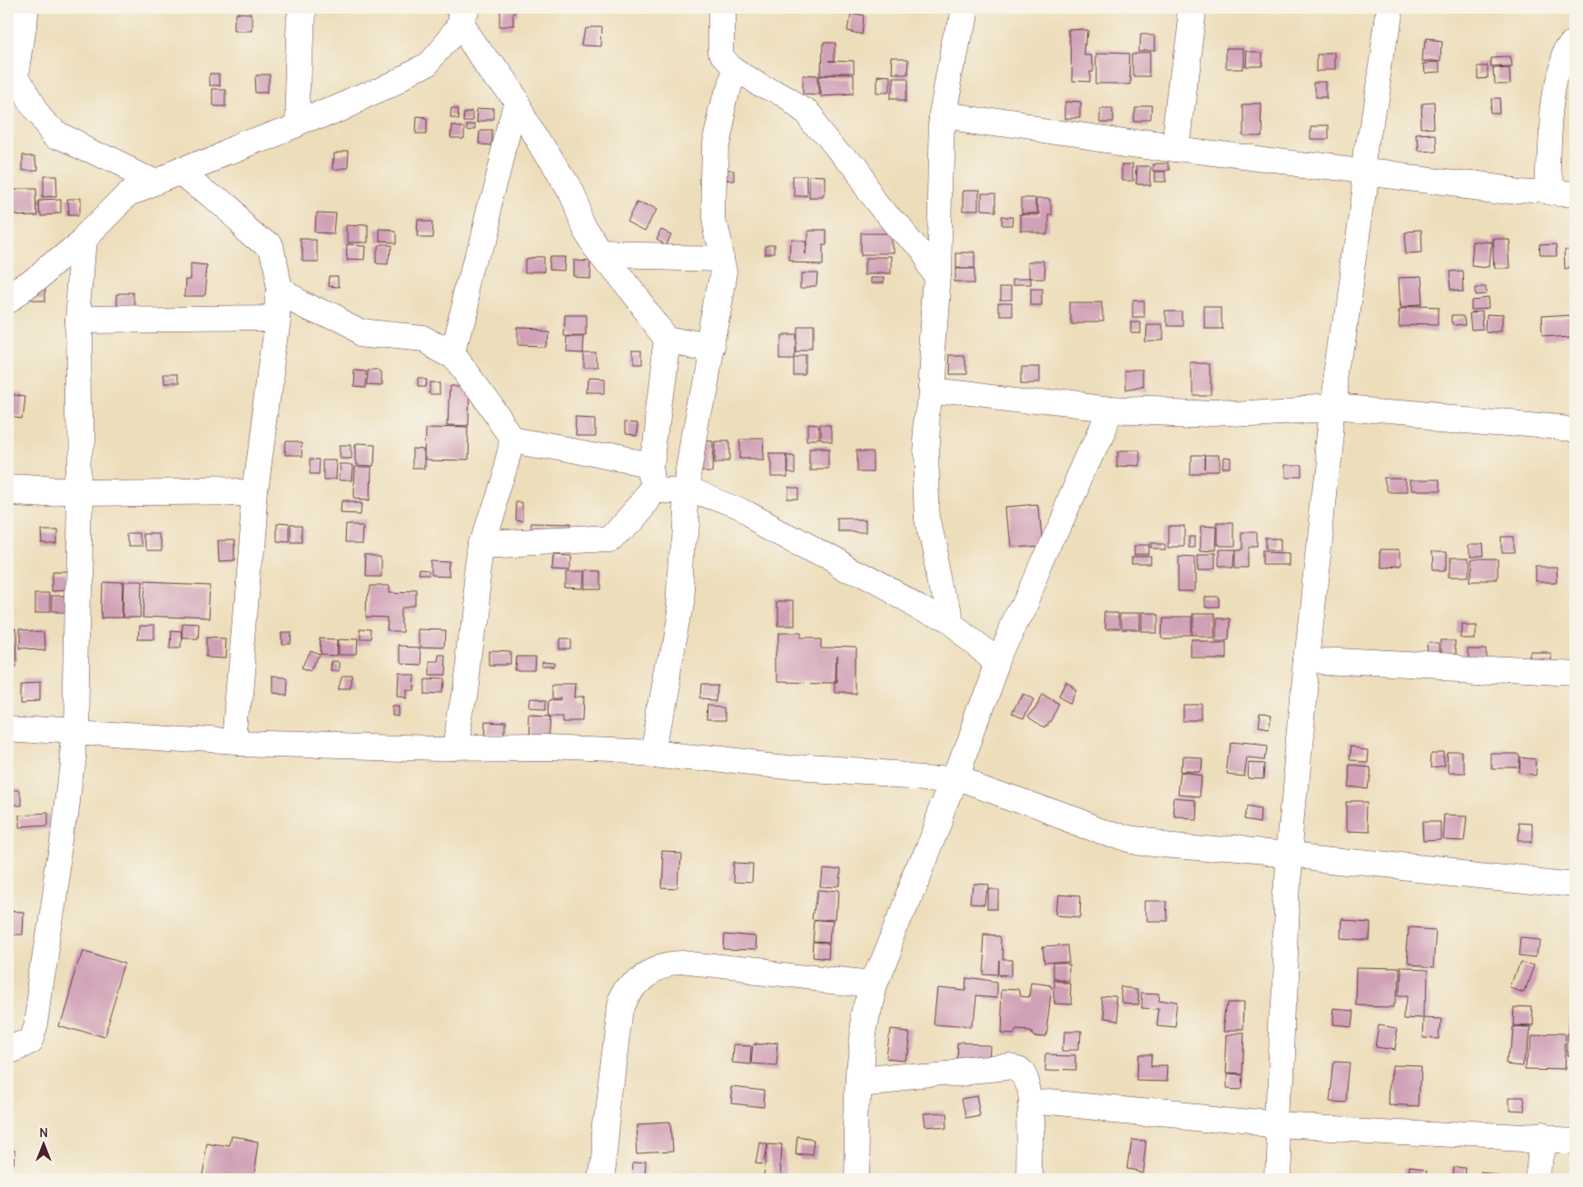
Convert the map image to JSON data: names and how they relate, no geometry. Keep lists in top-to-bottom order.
{
  "north": "top"
}
